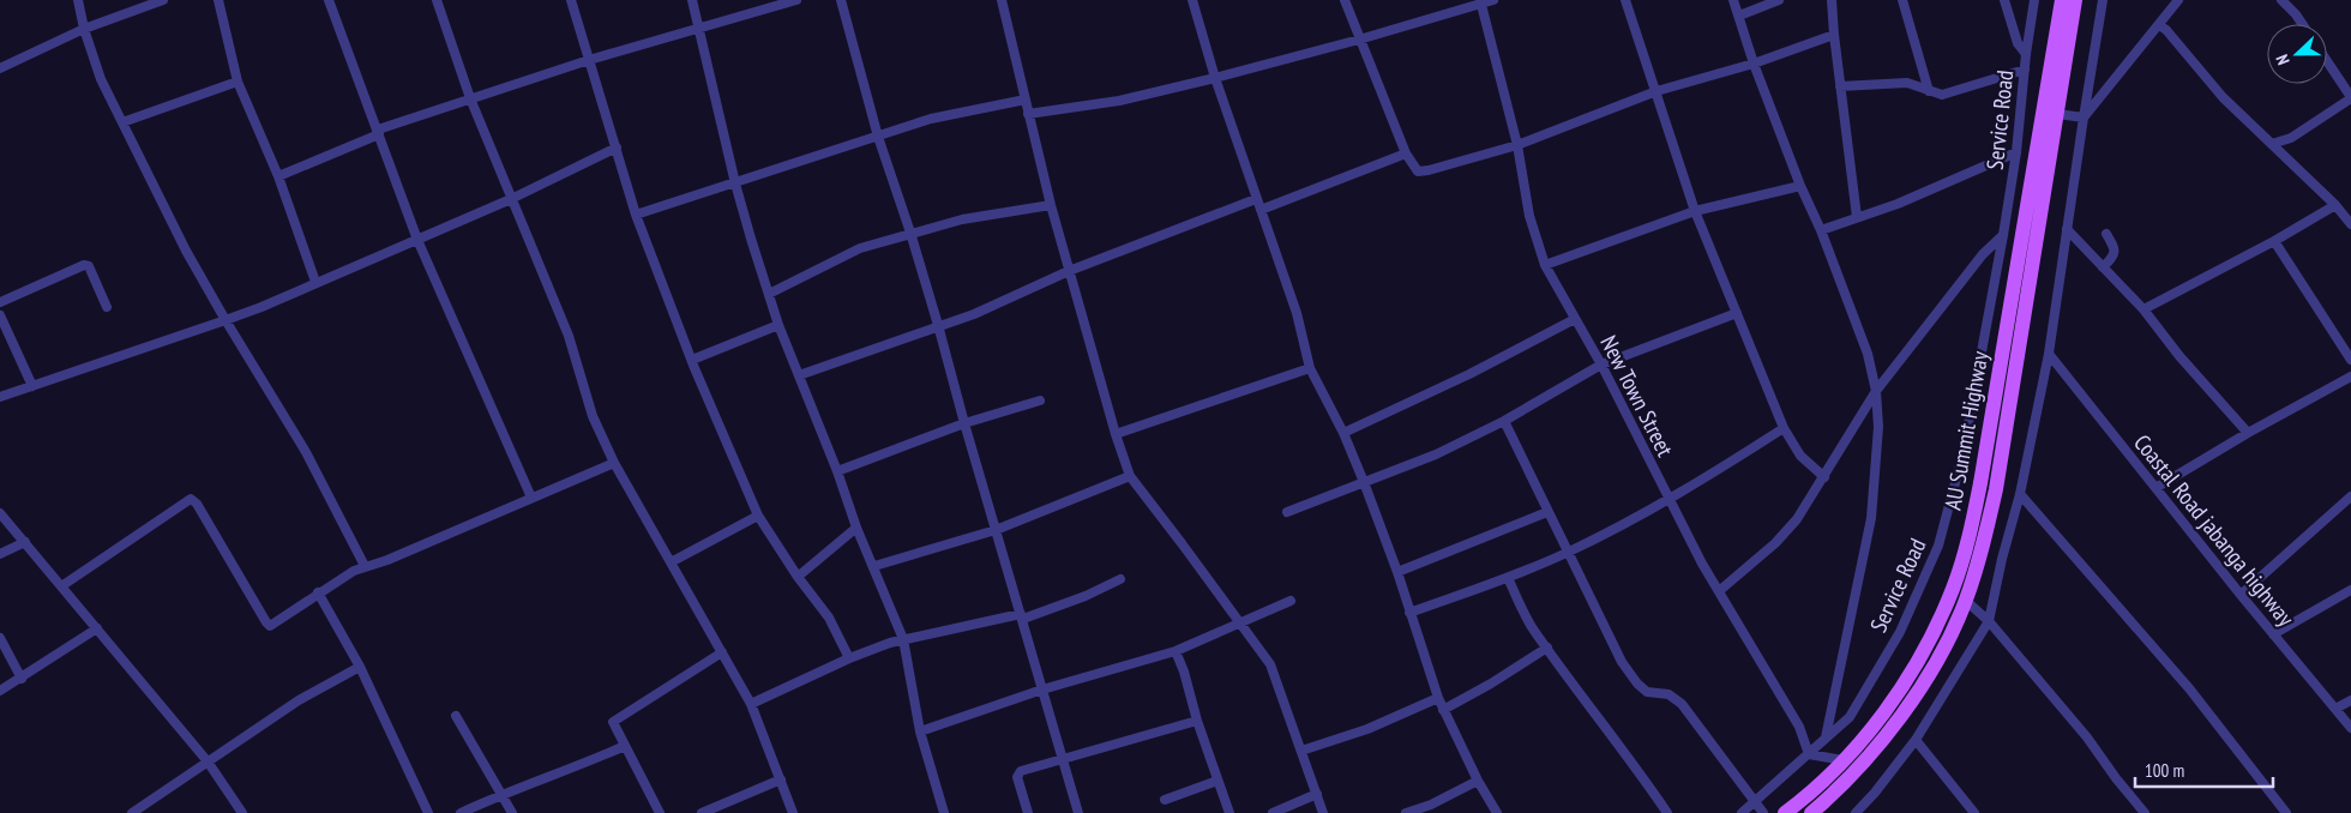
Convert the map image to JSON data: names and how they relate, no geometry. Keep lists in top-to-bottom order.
{
  "streets": {
    "main road": ["AU Summit Highway"],
    "street": ["Service Road", "New Town Street", "Coastal Road jabanga highway"]
  },
  "crossings": [
    ["Service Road", "New Town Street"]
  ],
  "scale_bar": "100 m",
  "north": "left"
}
